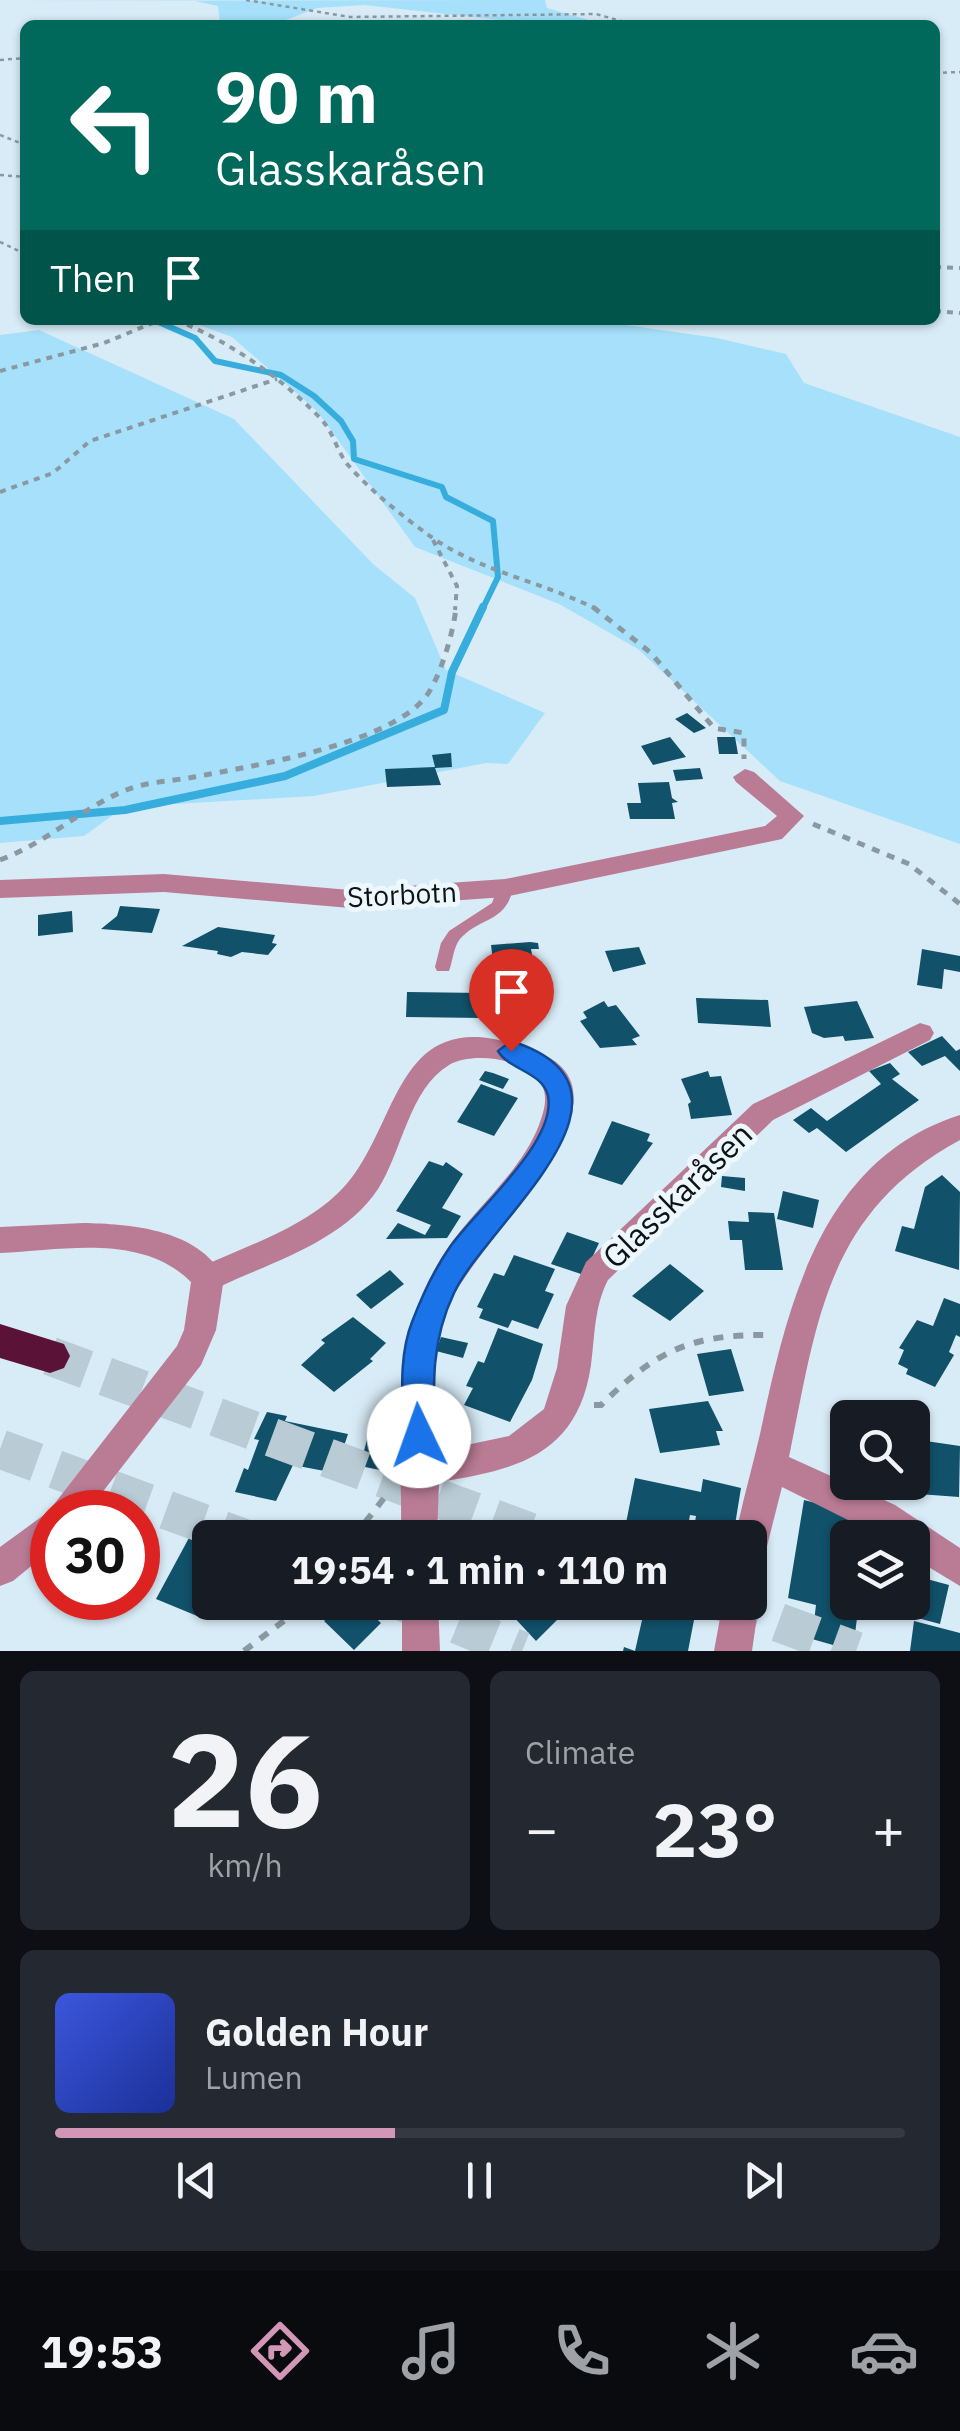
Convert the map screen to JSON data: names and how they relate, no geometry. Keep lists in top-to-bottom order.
{
  "streets": {
    "street": ["Storbotn", "Glasskaråsen"]
  },
  "page": {
    "turn": ["90 m", "Glasskaråsen"],
    "then": "Then",
    "limit": "30",
    "trip": "19:54 · 1 min · 110 m",
    "tile": [
      ["26", "km/h"],
      "Climate"
    ],
    "heat": ["−", "23°", "+"],
    "song": ["Golden Hour", "Lumen"],
    "tabs": "19:53"
  }
}
